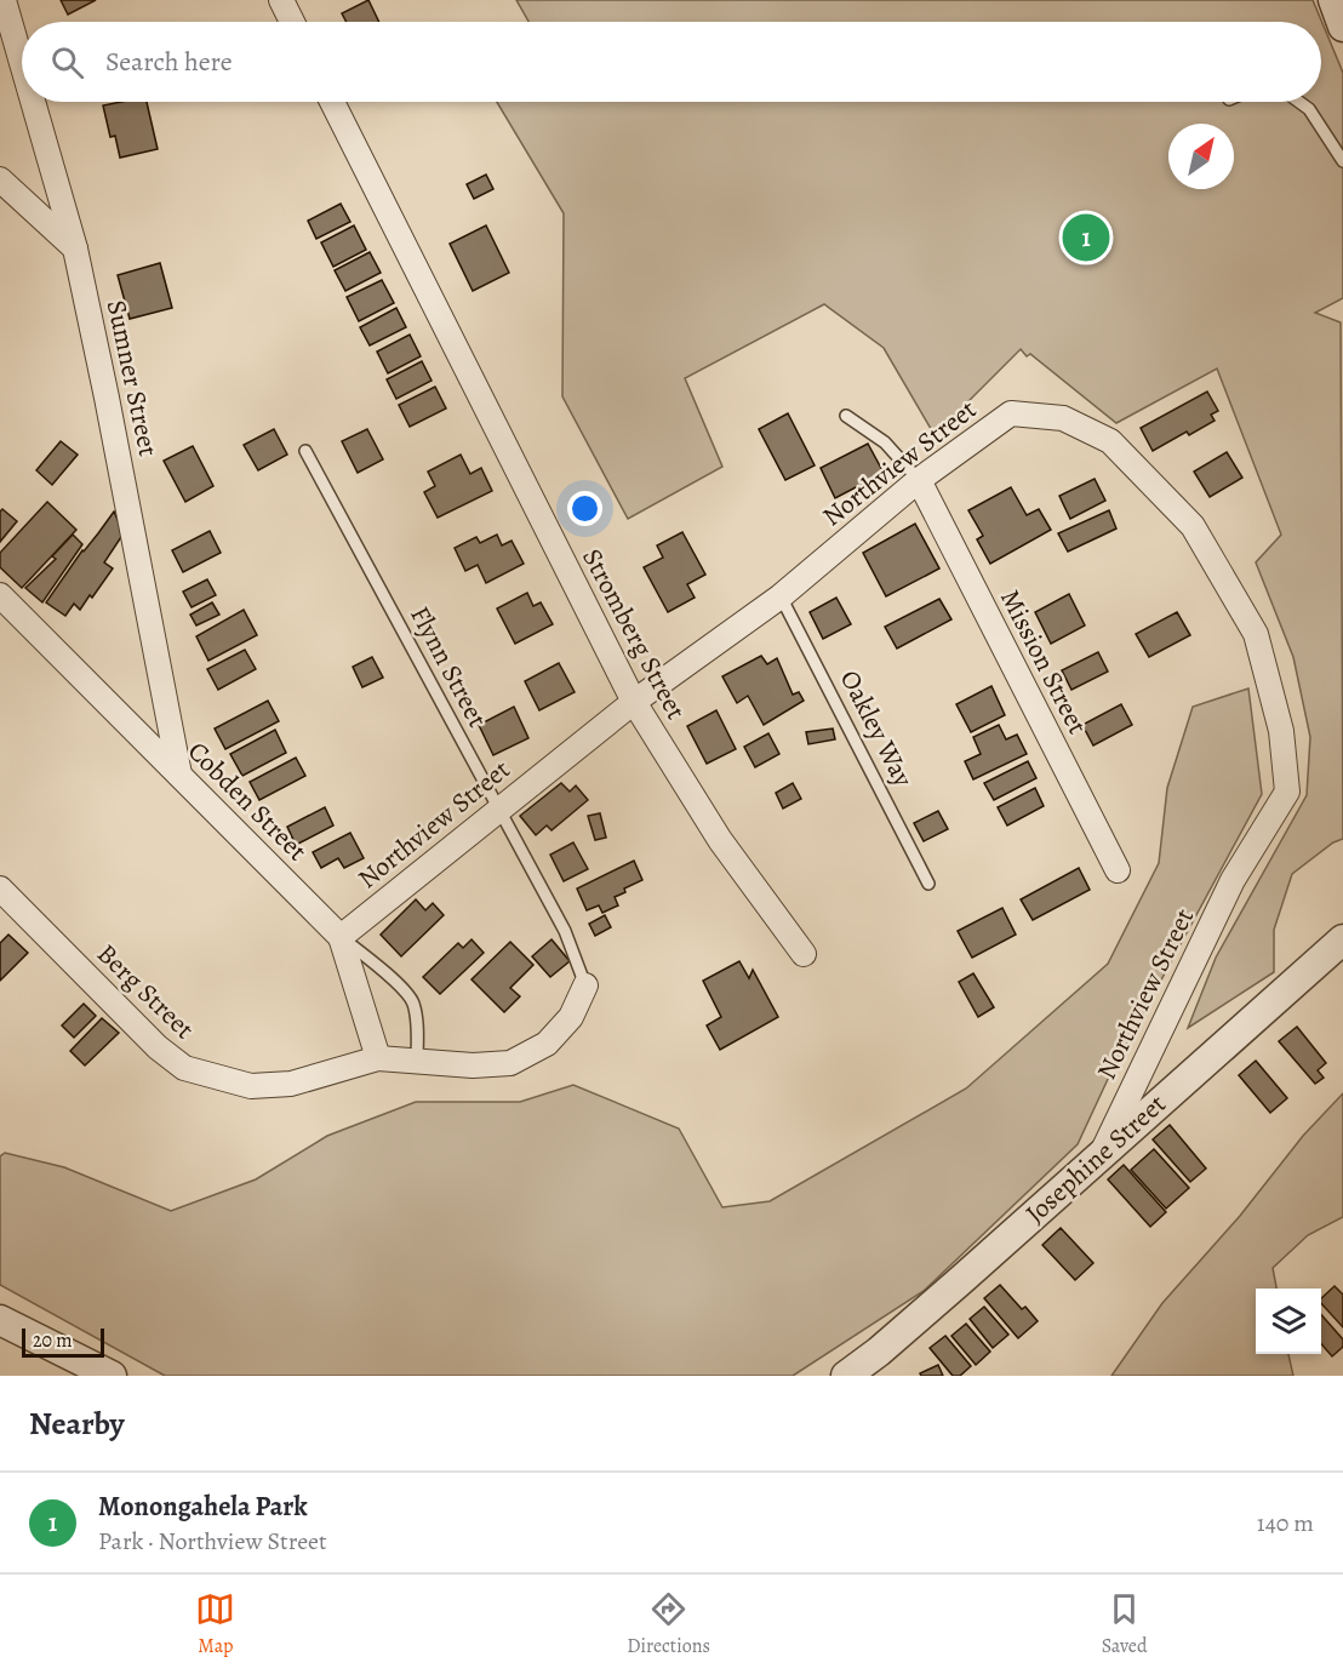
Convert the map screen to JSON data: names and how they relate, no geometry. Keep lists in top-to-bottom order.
{
  "streets": {
    "street": [
      "Sumner Street",
      "Northview Street",
      "Stromberg Street",
      "Mission Street",
      "Cobden Street",
      "Berg Street",
      "Josephine Street"
    ],
    "lane": ["Flynn Street", "Oakley Way"]
  },
  "crossings": [
    ["Sumner Street", "Cobden Street"],
    ["Northview Street", "Stromberg Street"],
    ["Northview Street", "Mission Street"],
    ["Northview Street", "Flynn Street"],
    ["Northview Street", "Oakley Way"],
    ["Northview Street", "Cobden Street"],
    ["Northview Street", "Josephine Street"],
    ["Flynn Street", "Berg Street"],
    ["Cobden Street", "Berg Street"]
  ],
  "scale_bar": "20 m",
  "north": "top right",
  "page": {
    "search": "Search here",
    "pins": "1",
    "scale": "20 m",
    "heading": "Nearby",
    "list": [
      {
        "mark": "1",
        "name": "Monongahela Park",
        "note": "Park · Northview Street",
        "value": "140 m"
      }
    ],
    "nav": ["Map", "Directions", "Saved"]
  }
}
